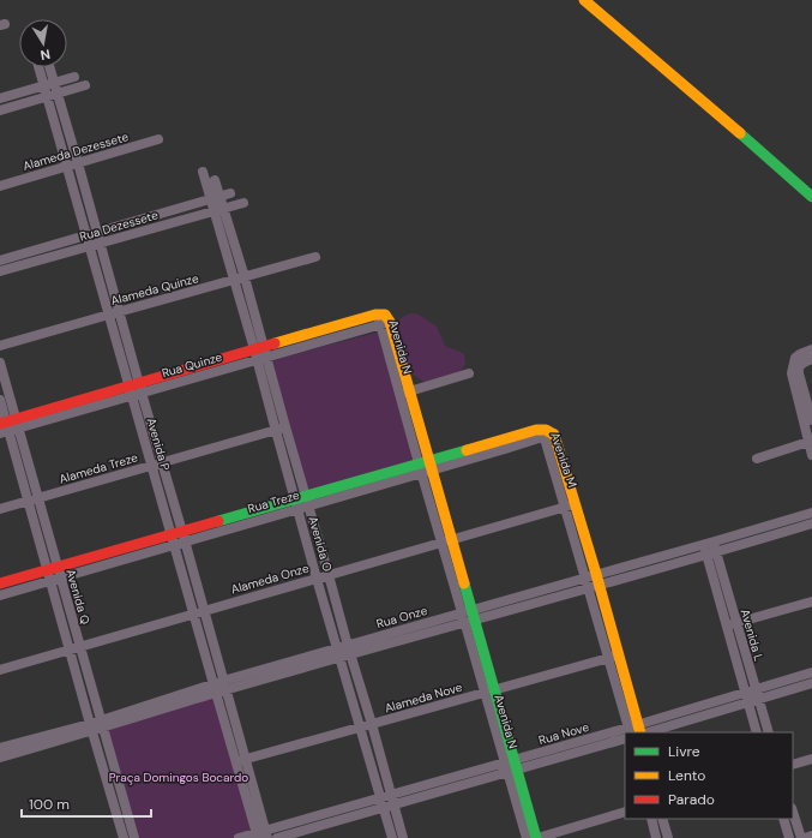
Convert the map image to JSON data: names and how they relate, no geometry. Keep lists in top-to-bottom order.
{
  "streets": {
    "street": [
      "Alameda Dezessete",
      "Rua Dezessete",
      "Alameda Quinze",
      "Avenida N",
      "Rua Quinze",
      "Avenida P",
      "Avenida M",
      "Alameda Treze",
      "Rua Treze",
      "Avenida O",
      "Alameda Onze",
      "Avenida Q",
      "Rua Onze",
      "Avenida L",
      "Alameda Nove",
      "Rua Nove"
    ]
  },
  "crossings": [
    ["Alameda Dezessete", "Avenida P"],
    ["Rua Dezessete", "Avenida P"],
    ["Rua Dezessete", "Avenida O"],
    ["Alameda Quinze", "Avenida P"],
    ["Alameda Quinze", "Avenida O"],
    ["Avenida N", "Rua Quinze"],
    ["Avenida N", "Rua Treze"],
    ["Avenida N", "Alameda Onze"],
    ["Avenida N", "Rua Onze"],
    ["Avenida N", "Alameda Nove"],
    ["Avenida N", "Rua Nove"],
    ["Rua Quinze", "Avenida P"],
    ["Rua Quinze", "Avenida O"],
    ["Rua Quinze", "Avenida Q"],
    ["Avenida P", "Alameda Treze"],
    ["Avenida P", "Rua Treze"],
    ["Avenida P", "Alameda Onze"],
    ["Avenida P", "Rua Onze"],
    ["Avenida P", "Alameda Nove"],
    ["Avenida P", "Rua Nove"],
    ["Avenida M", "Rua Treze"],
    ["Avenida M", "Alameda Onze"],
    ["Avenida M", "Rua Onze"],
    ["Avenida M", "Alameda Nove"],
    ["Avenida M", "Rua Nove"],
    ["Alameda Treze", "Avenida O"],
    ["Alameda Treze", "Avenida Q"],
    ["Rua Treze", "Avenida O"],
    ["Rua Treze", "Avenida Q"],
    ["Avenida O", "Alameda Onze"],
    ["Avenida O", "Rua Onze"],
    ["Avenida O", "Alameda Nove"],
    ["Avenida O", "Rua Nove"],
    ["Alameda Onze", "Avenida Q"],
    ["Avenida Q", "Rua Onze"],
    ["Rua Onze", "Avenida L"],
    ["Avenida L", "Rua Nove"]
  ],
  "parks": ["Praça Domingos Bocardo"],
  "legend": ["Livre", "Lento", "Parado"],
  "scale_bar": "100 m",
  "north": "bottom"
}
